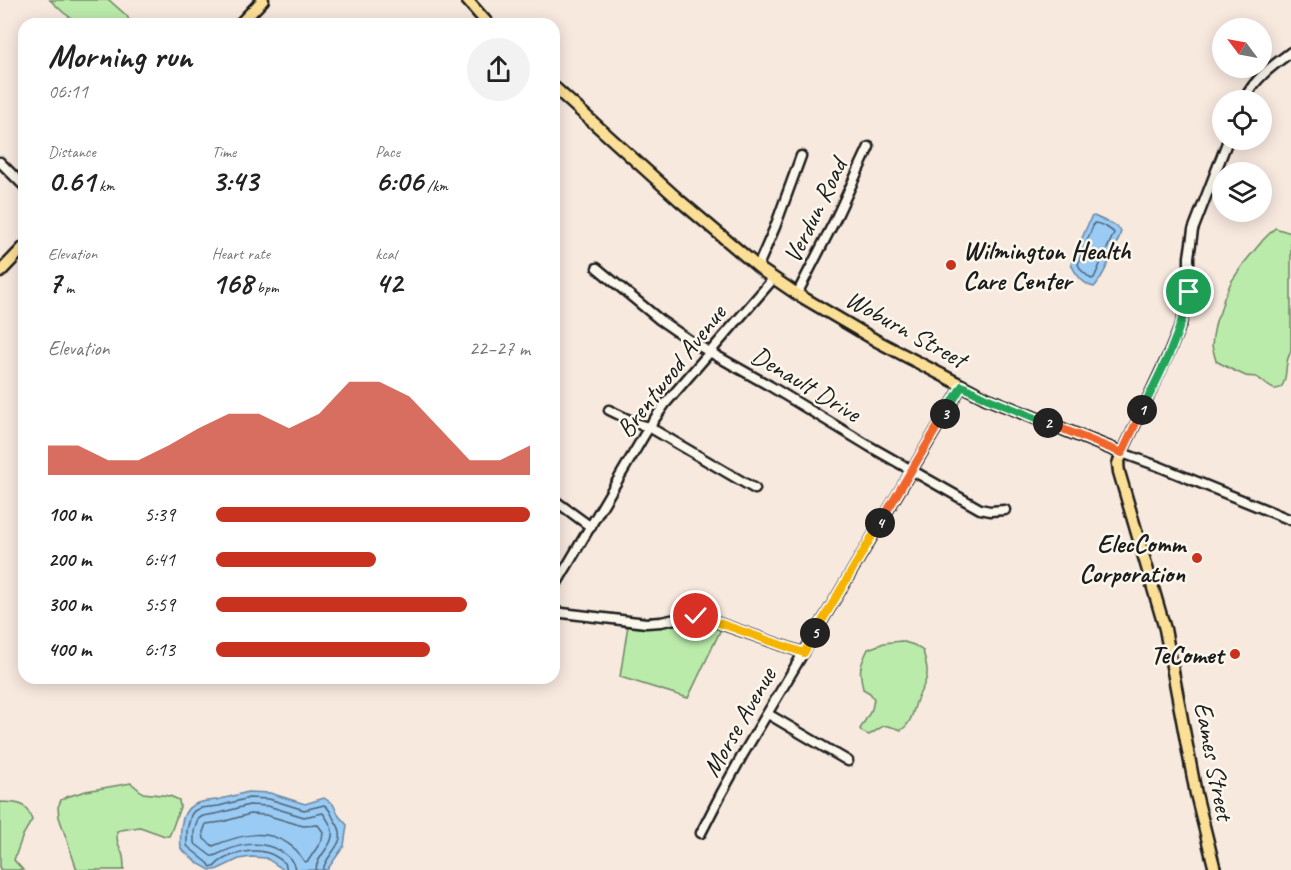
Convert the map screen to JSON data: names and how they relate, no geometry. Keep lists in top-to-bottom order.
{
  "streets": {
    "main road": ["Woburn Street", "Eames Street"],
    "street": [
      "Verdun Road",
      "Brentwood Avenue",
      "Denault Drive",
      "Morse Avenue"
    ]
  },
  "crossings": [
    ["Verdun Road", "Woburn Street"],
    ["Woburn Street", "Brentwood Avenue"],
    ["Woburn Street", "Morse Avenue"],
    ["Woburn Street", "Eames Street"],
    ["Brentwood Avenue", "Denault Drive"],
    ["Denault Drive", "Morse Avenue"]
  ],
  "places": ["Wilmington Health Care Center", "ElecComm Corporation", "TeComet"],
  "north": "top left",
  "page": {
    "heading": ["Morning run", "06:11"],
    "stats": [
      ["Distance", "0.61 km"],
      ["Time", "3:43"],
      ["Pace", "6:06 /km"],
      ["Elevation", "7 m"],
      ["Heart rate", "168 bpm"],
      ["kcal", "42"]
    ],
    "chart": ["Elevation", "22–27 m"],
    "pins": [
      "1",
      "3",
      "2",
      "4",
      "5"
    ],
    "list": [
      {
        "name": "100 m",
        "note": "5:39"
      },
      {
        "name": "200 m",
        "note": "6:41"
      },
      {
        "name": "300 m",
        "note": "5:59"
      },
      {
        "name": "400 m",
        "note": "6:13"
      }
    ]
  }
}
